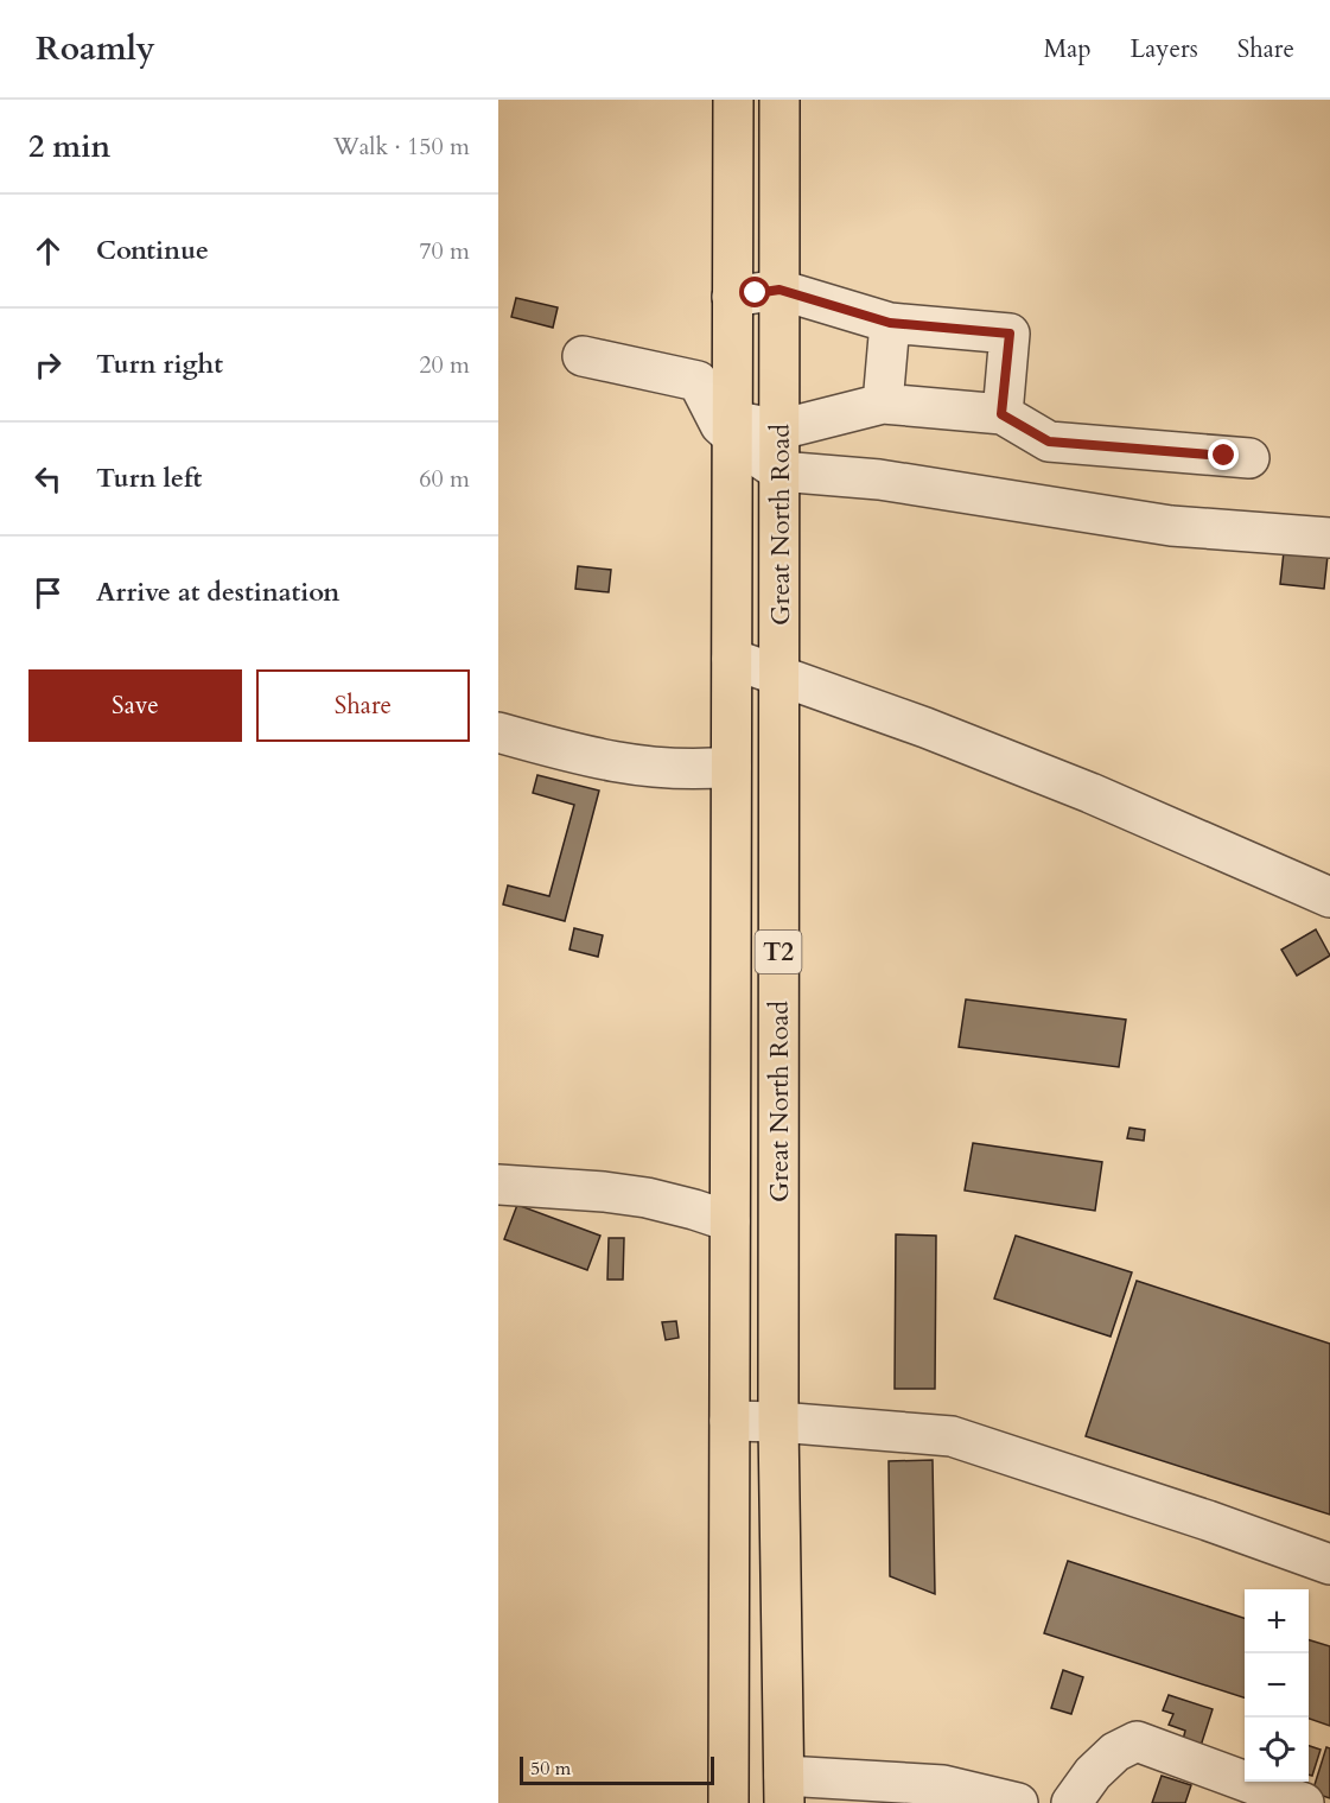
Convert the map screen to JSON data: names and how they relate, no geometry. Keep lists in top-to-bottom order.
{
  "streets": {
    "highway": ["Great North Road", "T2"]
  },
  "scale_bar": "50 m",
  "page": {
    "header": "Roamly",
    "nav": ["Map", "Layers", "Share"],
    "heading": ["2 min", "Walk · 150 m"],
    "list": [
      ["Continue", "70 m"],
      ["Turn right", "20 m"],
      ["Turn left", "60 m"],
      "Arrive at destination"
    ],
    "buttons": ["Save", "Share"],
    "map_buttons": ["+", "−"],
    "scale": "50 m"
  }
}
